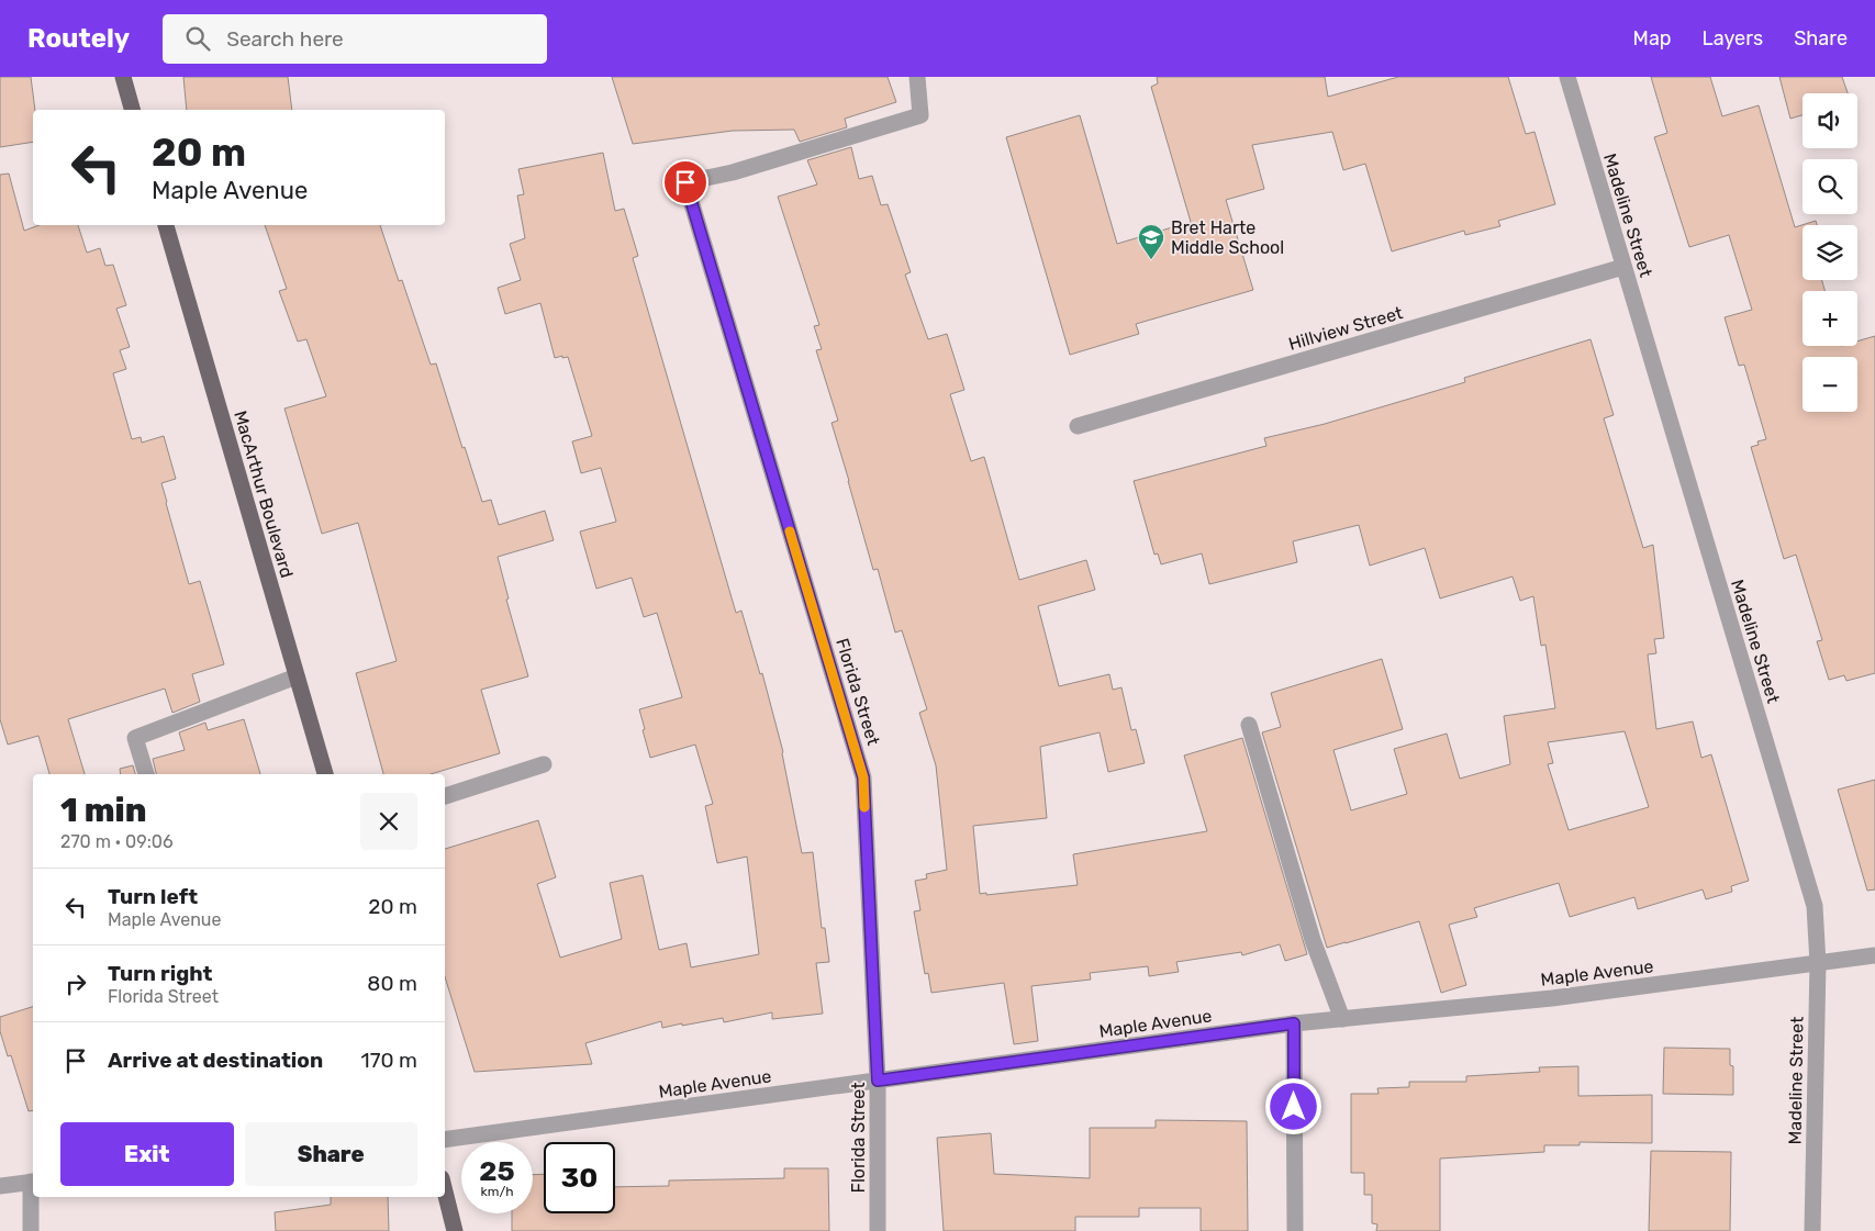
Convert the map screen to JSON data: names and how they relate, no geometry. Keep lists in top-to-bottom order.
{
  "streets": {
    "main road": ["MacArthur Boulevard"],
    "street": [
      "Madeline Street",
      "Hillview Street",
      "Florida Street",
      "Maple Avenue"
    ]
  },
  "crossings": [
    ["Madeline Street", "Hillview Street"],
    ["Madeline Street", "Maple Avenue"],
    ["Florida Street", "Maple Avenue"]
  ],
  "places": {
    "school or university": ["Bret Harte Middle School"]
  },
  "page": {
    "header": "Routely",
    "search": "Search here",
    "nav": ["Map", "Layers", "Share"],
    "map_buttons": ["+", "−"],
    "turn": ["20 m", "Maple Avenue"],
    "heading": ["1 min", "270 m · 09:06"],
    "list": [
      {
        "name": "Turn left",
        "note": "Maple Avenue",
        "value": "20 m"
      },
      {
        "name": "Turn right",
        "note": "Florida Street",
        "value": "80 m"
      },
      {
        "name": "Arrive at destination",
        "value": "170 m"
      }
    ],
    "buttons": ["Exit", "Share"],
    "speed": "25 km/h",
    "limit": "30"
  }
}
